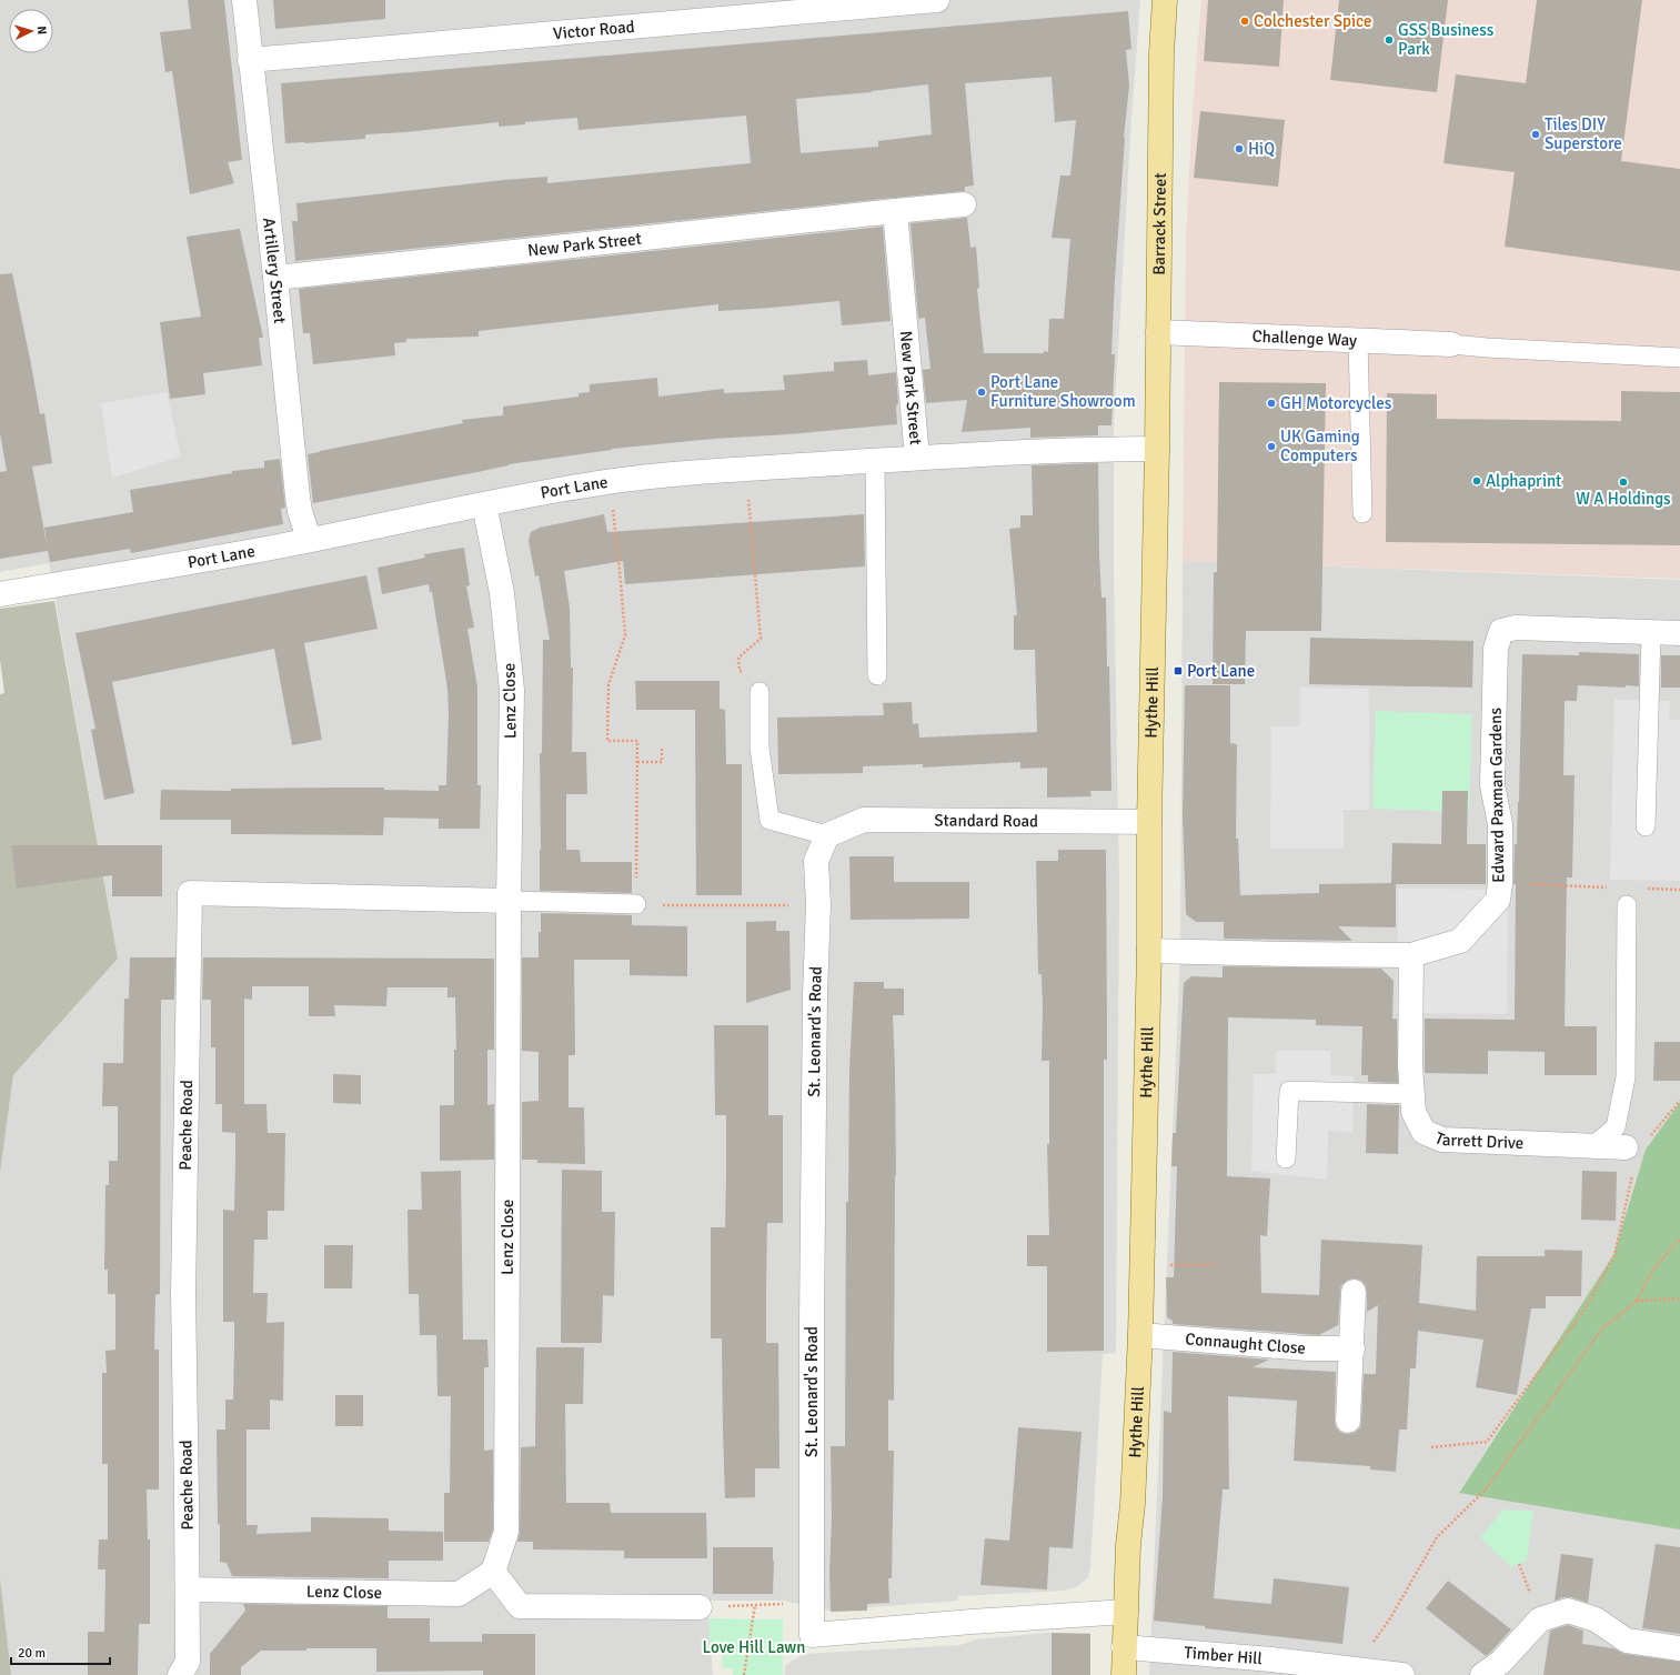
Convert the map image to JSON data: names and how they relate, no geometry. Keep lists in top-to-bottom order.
{
  "streets": {
    "main road": ["Barrack Street", "Hythe Hill"],
    "street": [
      "Victor Road",
      "New Park Street",
      "Artillery Street",
      "Challenge Way",
      "Port Lane",
      "Lenz Close",
      "Edward Paxman Gardens",
      "Standard Road",
      "St. Leonard's Road",
      "Peache Road",
      "Tarrett Drive",
      "Connaught Close",
      "Timber Hill"
    ]
  },
  "crossings": [
    ["Victor Road", "Artillery Street"],
    ["Barrack Street", "Challenge Way"],
    ["Barrack Street", "Port Lane"],
    ["Barrack Street", "Hythe Hill"],
    ["New Park Street", "Artillery Street"],
    ["New Park Street", "Port Lane"],
    ["Artillery Street", "Port Lane"],
    ["Port Lane", "Lenz Close"],
    ["Port Lane", "Hythe Hill"],
    ["Lenz Close", "Peache Road"],
    ["Hythe Hill", "Edward Paxman Gardens"],
    ["Hythe Hill", "Standard Road"],
    ["Hythe Hill", "St. Leonard's Road"],
    ["Hythe Hill", "Connaught Close"],
    ["Hythe Hill", "Timber Hill"],
    ["Edward Paxman Gardens", "Tarrett Drive"],
    ["Standard Road", "St. Leonard's Road"]
  ],
  "parks": ["Love Hill Lawn"],
  "places": {
    "other": [
      "Colchester Spice",
      "GSS Business Park",
      "Tiles DIY Superstore",
      "HiQ",
      "Port Lane Furniture Showroom",
      "GH Motorcycles",
      "UK Gaming Computers",
      "Alphaprint",
      "W A Holdings"
    ],
    "transit": ["Port Lane"]
  },
  "scale_bar": "20 m",
  "north": "right"
}
